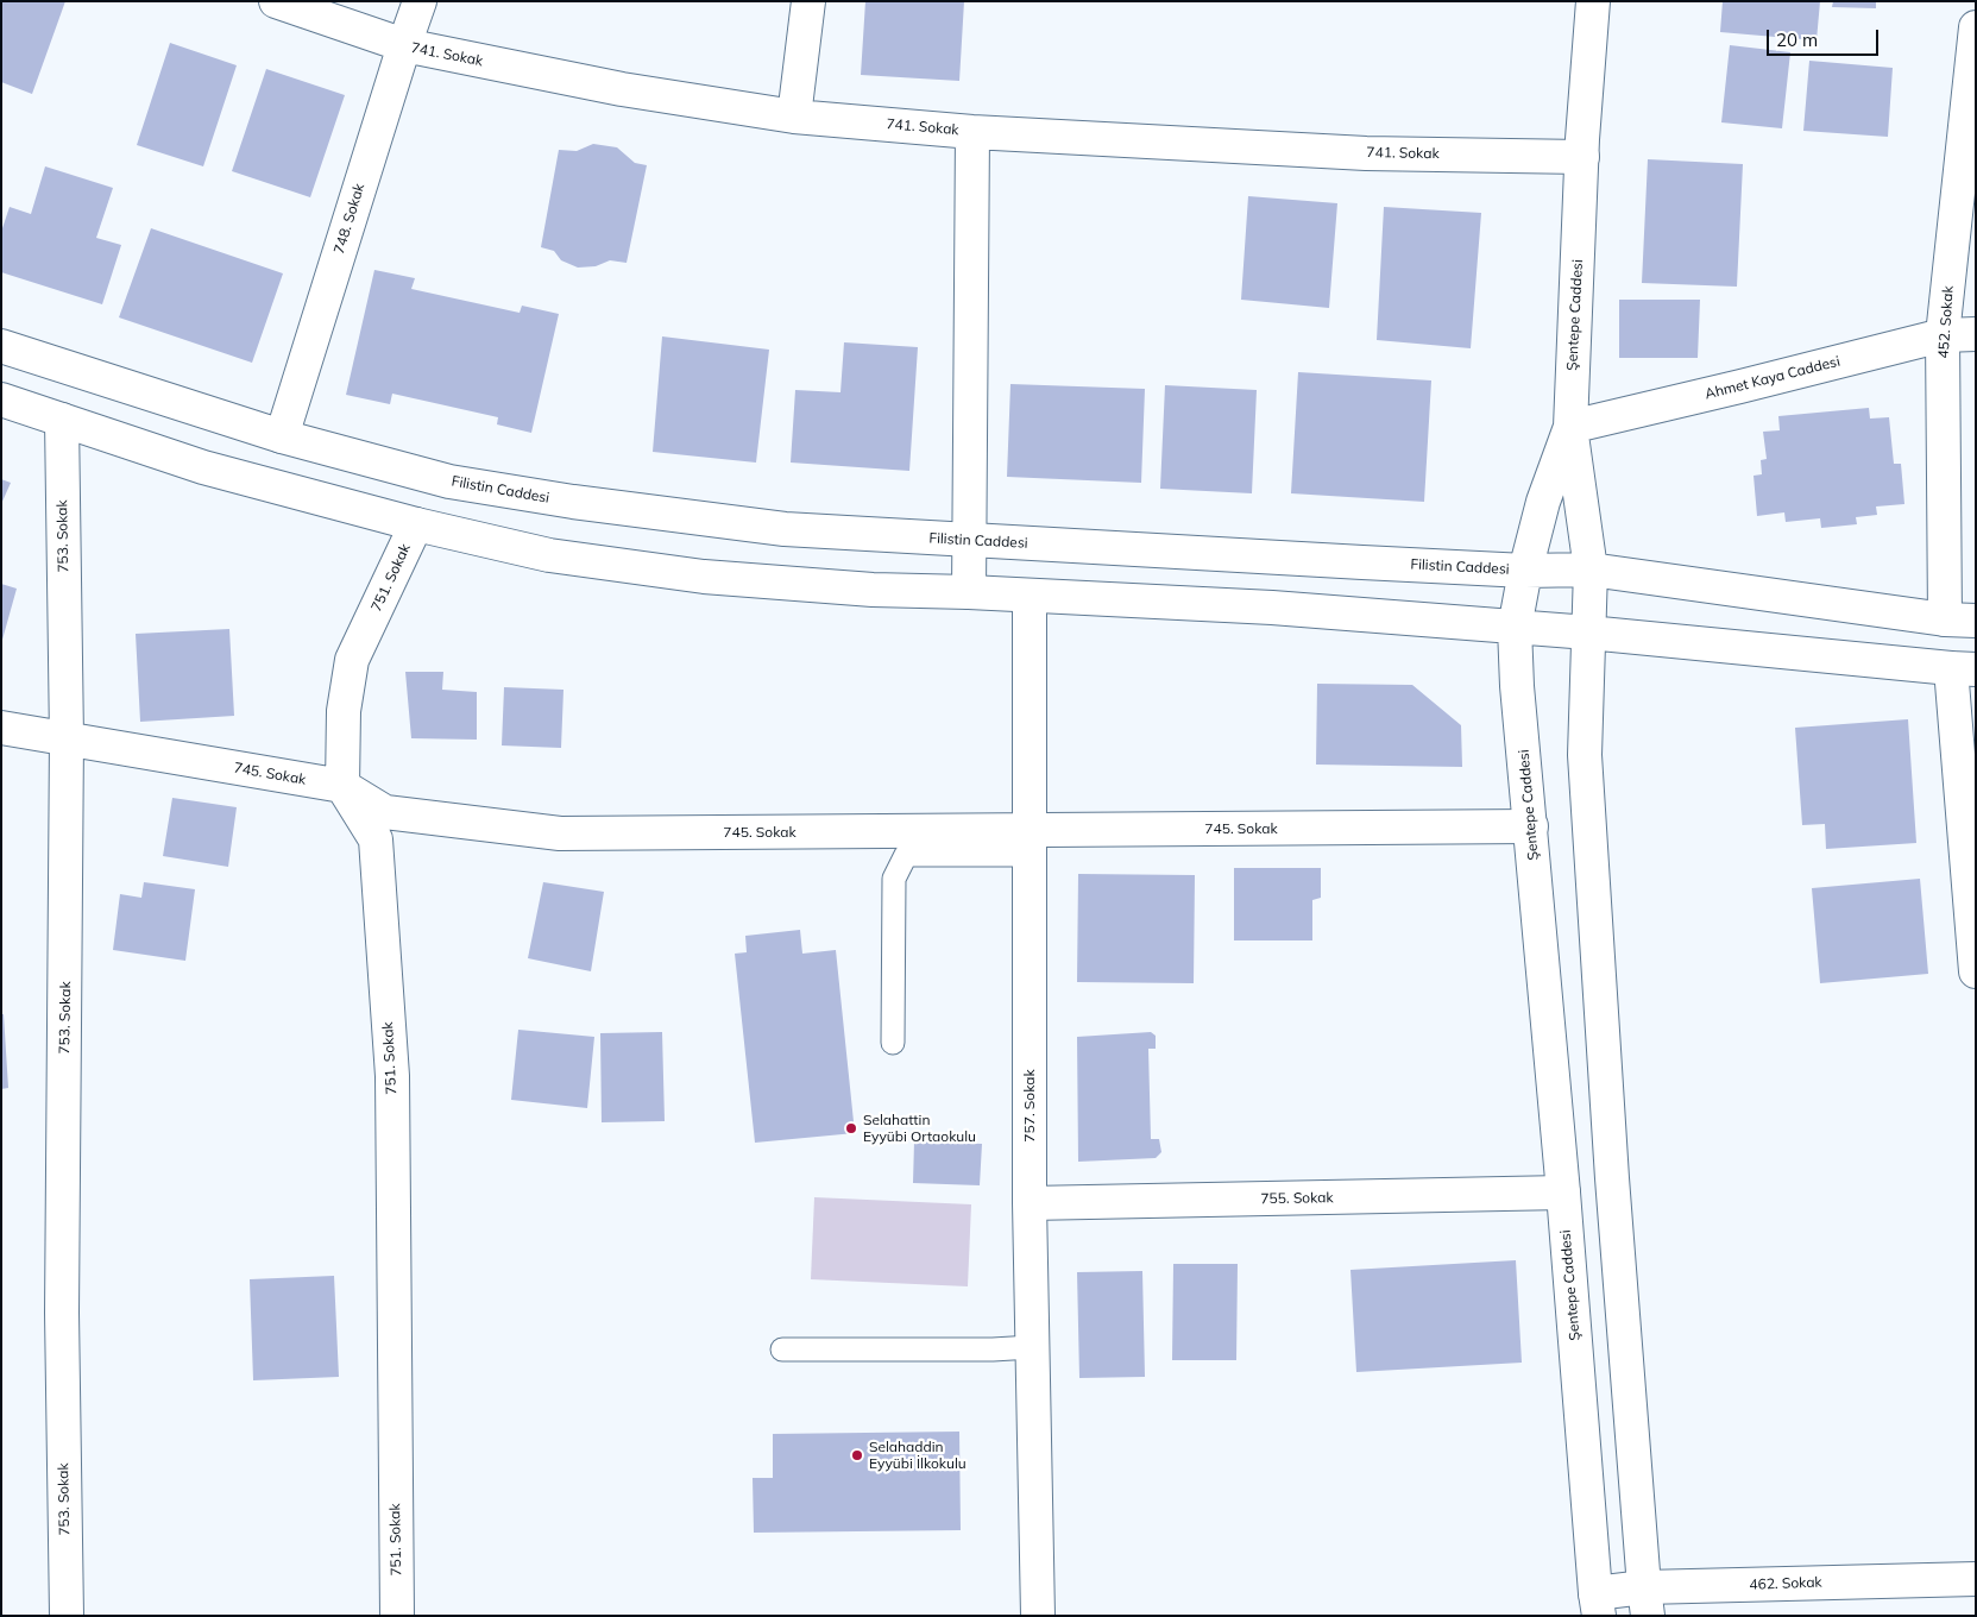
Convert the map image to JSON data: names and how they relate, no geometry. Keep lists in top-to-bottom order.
{
  "streets": {
    "street": [
      "741. Sokak",
      "748. Sokak",
      "Şentepe Caddesi",
      "452. Sokak",
      "Ahmet Kaya Caddesi",
      "Filistin Caddesi",
      "753. Sokak",
      "751. Sokak",
      "745. Sokak",
      "757. Sokak",
      "755. Sokak",
      "462. Sokak"
    ]
  },
  "crossings": [
    ["741. Sokak", "748. Sokak"],
    ["741. Sokak", "Şentepe Caddesi"],
    ["748. Sokak", "Filistin Caddesi"],
    ["Şentepe Caddesi", "Ahmet Kaya Caddesi"],
    ["Şentepe Caddesi", "Filistin Caddesi"],
    ["Şentepe Caddesi", "745. Sokak"],
    ["Şentepe Caddesi", "755. Sokak"],
    ["Şentepe Caddesi", "462. Sokak"],
    ["452. Sokak", "Ahmet Kaya Caddesi"],
    ["452. Sokak", "Filistin Caddesi"],
    ["753. Sokak", "745. Sokak"],
    ["751. Sokak", "745. Sokak"],
    ["745. Sokak", "757. Sokak"],
    ["757. Sokak", "755. Sokak"]
  ],
  "places": ["Selahattin Eyyübi Ortaokulu", "Selahaddin Eyyübi İlkokulu"],
  "scale_bar": "20 m"
}
